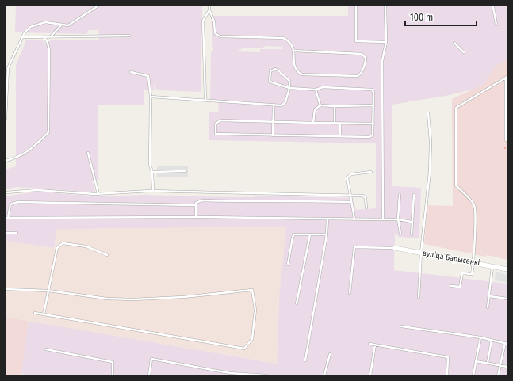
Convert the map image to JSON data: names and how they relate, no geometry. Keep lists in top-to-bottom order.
{
  "streets": {
    "street": ["вуліца Барысенкі"]
  },
  "scale_bar": "100 m"
}
